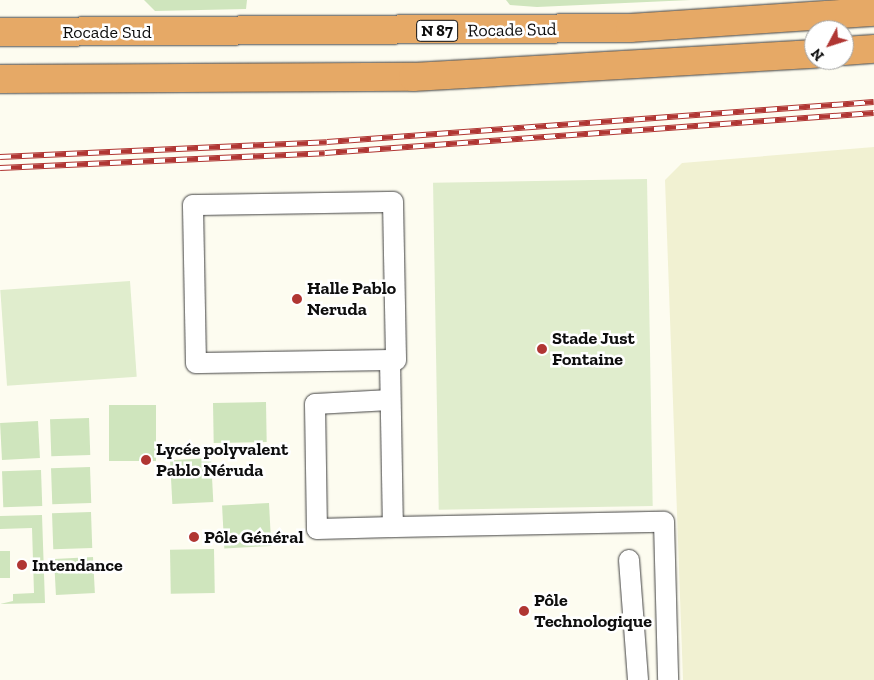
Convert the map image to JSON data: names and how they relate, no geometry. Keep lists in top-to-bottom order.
{
  "streets": {
    "highway": ["Rocade Sud", "N 87"]
  },
  "places": [
    "Halle Pablo Neruda",
    "Stade Just Fontaine",
    "Lycée polyvalent Pablo Néruda",
    "Pôle Général",
    "Intendance",
    "Pôle Technologique"
  ],
  "north": "bottom left"
}
